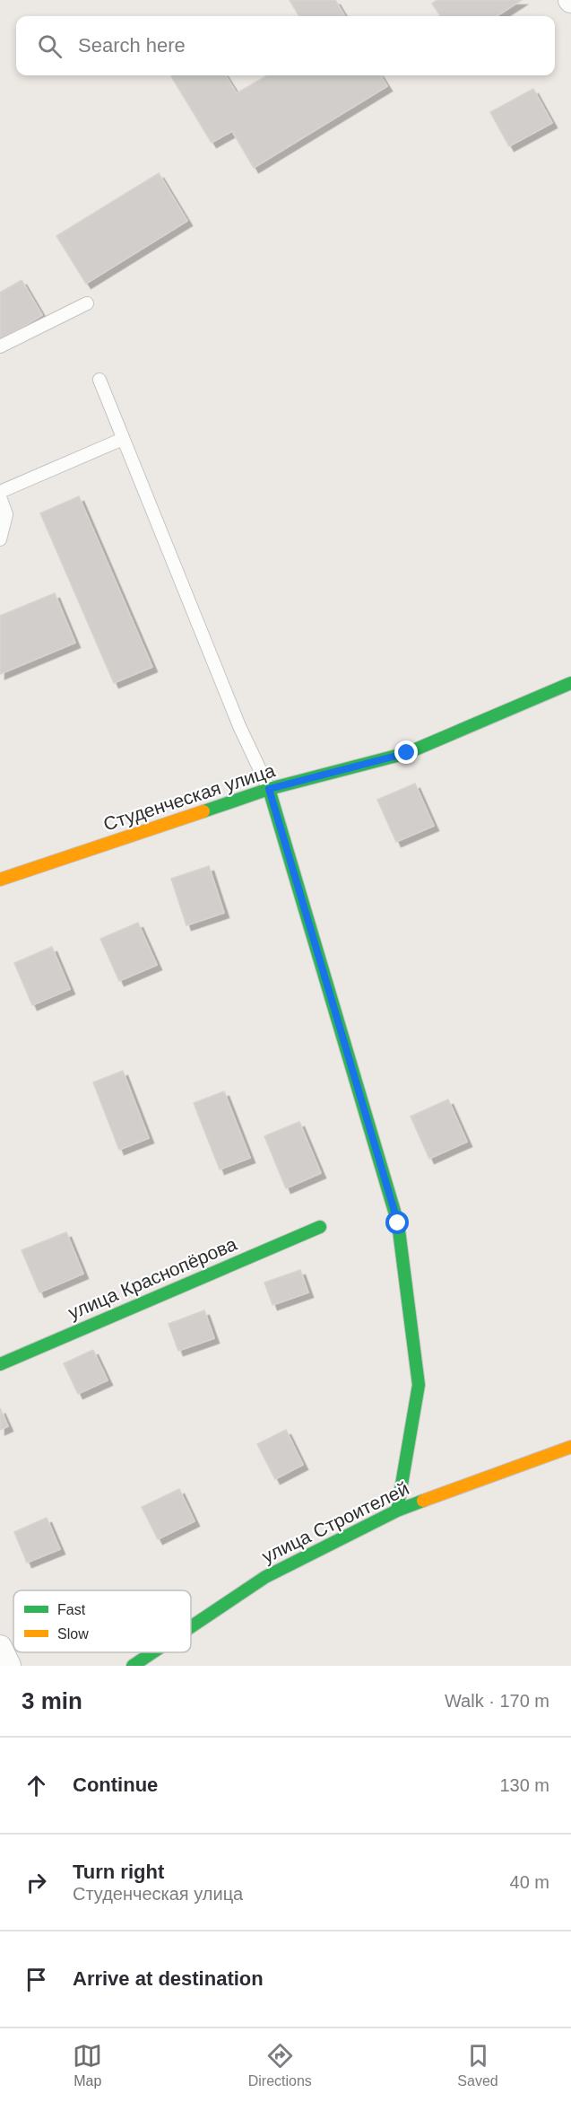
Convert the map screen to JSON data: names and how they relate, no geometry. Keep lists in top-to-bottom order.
{
  "streets": {
    "street": ["Студенческая улица", "улица Краснопёрова", "улица Строителей"]
  },
  "legend": ["Fast", "Slow"],
  "page": {
    "search": "Search here",
    "heading": ["3 min", "Walk · 170 m"],
    "list": [
      ["Continue", "130 m"],
      ["Turn right", "Студенческая улица", "40 m"],
      "Arrive at destination"
    ],
    "nav": ["Map", "Directions", "Saved"]
  }
}
